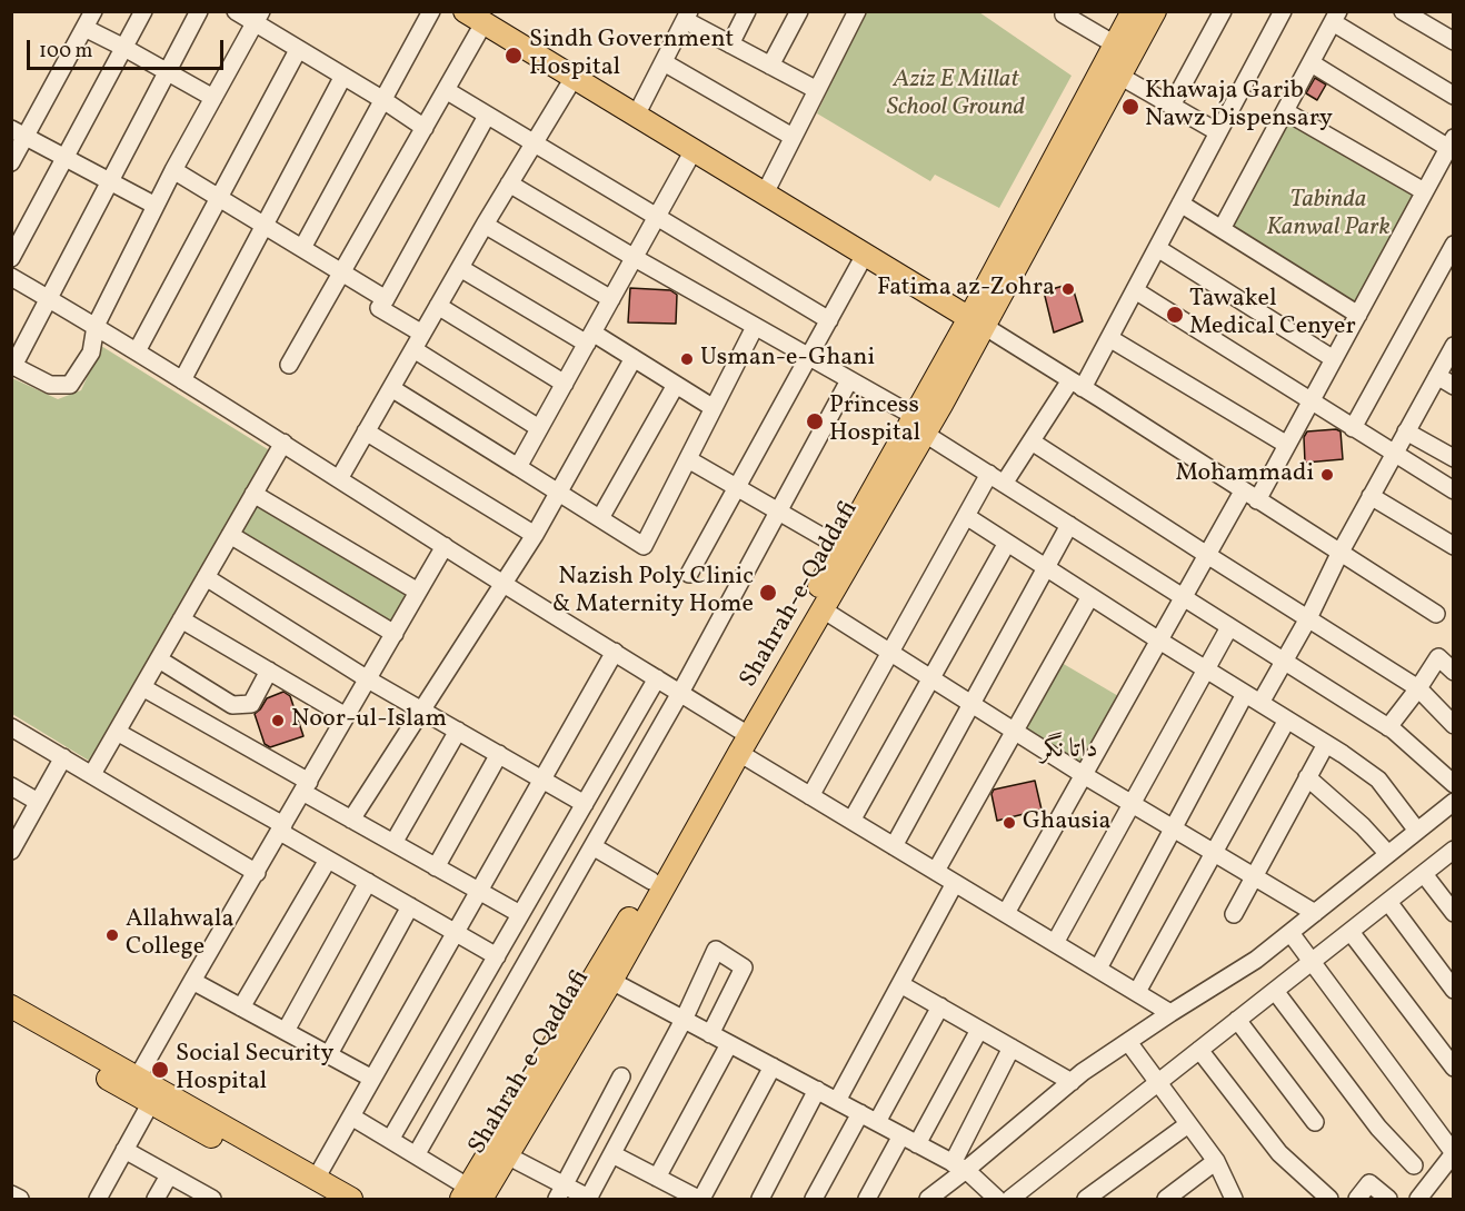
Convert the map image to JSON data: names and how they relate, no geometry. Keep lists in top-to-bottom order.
{
  "streets": {
    "main road": ["Shahrah-e-Qaddafi"]
  },
  "districts": ["داتا نگر"],
  "parks": ["Aziz E Millat School Ground", "Tabinda Kanwal Park"],
  "places": [
    "Sindh Government Hospital",
    "Khawaja Garib Nawz Dispensary",
    "Fatima az-Zohra",
    "Tawakel Medical Cenyer",
    "Usman-e-Ghani",
    "Princess Hospital",
    "Mohammadi",
    "Nazish Poly Clinic & Maternity Home",
    "Noor-ul-Islam",
    "Ghausia",
    "Allahwala College",
    "Social Security Hospital"
  ],
  "scale_bar": "100 m"
}
